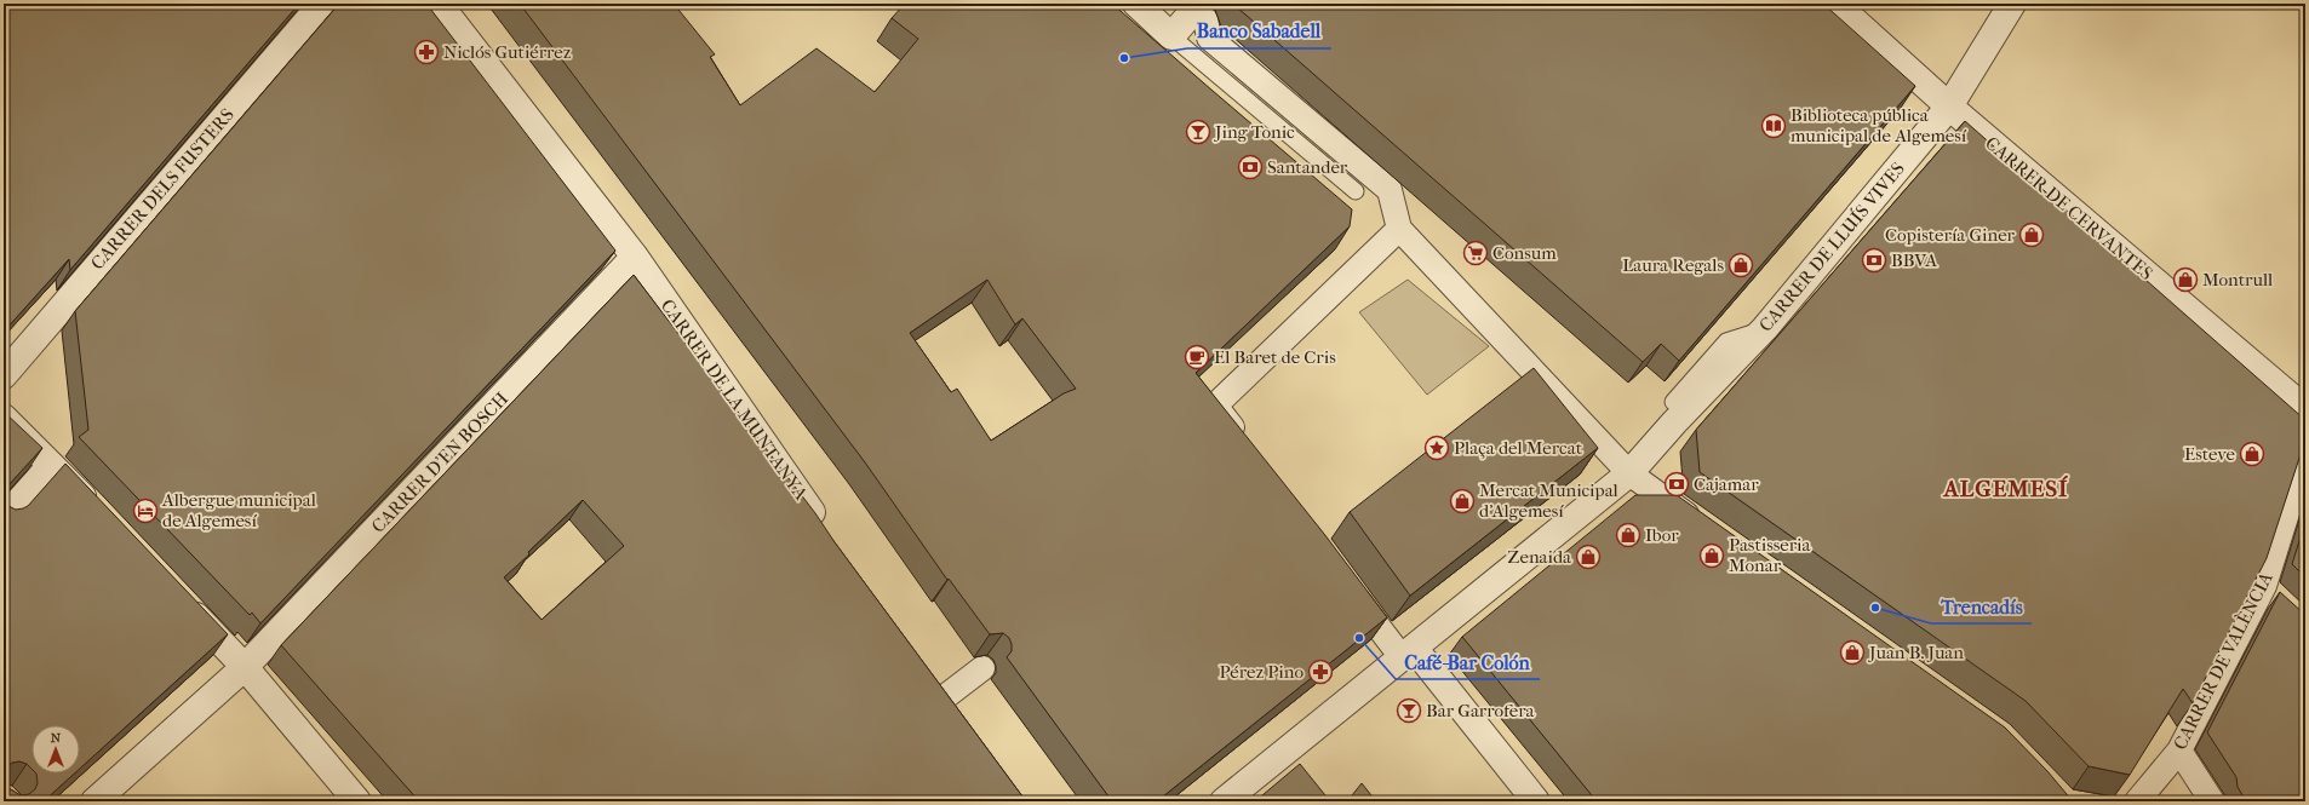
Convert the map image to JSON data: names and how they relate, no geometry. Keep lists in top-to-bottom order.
{
  "streets": {
    "street": [
      "CARRER DELS FUSTERS",
      "CARRER DE CERVANTES",
      "CARRER DE LLUÍS VIVES",
      "CARRER DE LA MUNTANYA",
      "CARRER D'EN BOSCH",
      "CARRER DE VALÈNCIA"
    ]
  },
  "crossings": [
    ["CARRER DE CERVANTES", "CARRER DE LLUÍS VIVES"],
    ["CARRER DE LA MUNTANYA", "CARRER D'EN BOSCH"]
  ],
  "districts": ["ALGEMESÍ"],
  "places": {
    "pharmacy": ["Niclós Gutiérrez", "Pérez Pino"],
    "other": ["Banco Sabadell", "Trencadís", "Café-Bar Colón"],
    "library": ["Biblioteca pública municipal de Algemesí"],
    "bar": ["Jing Tonic", "Bar Garrofera"],
    "bank": ["Santander", "BBVA", "Cajamar"],
    "shop": [
      "Copistería Giner",
      "Laura Regals",
      "Montrull",
      "Esteve",
      "Mercat Municipal d'Algemesí",
      "Ibor",
      "Pastisseria Monar",
      "Zenaida",
      "Juan B. Juan"
    ],
    "supermarket": ["Consum"],
    "cafe": ["El Baret de Cris"],
    "place": ["Plaça del Mercat"],
    "hotel": ["Albergue municipal de Algemesí"]
  },
  "north": "top"
}
